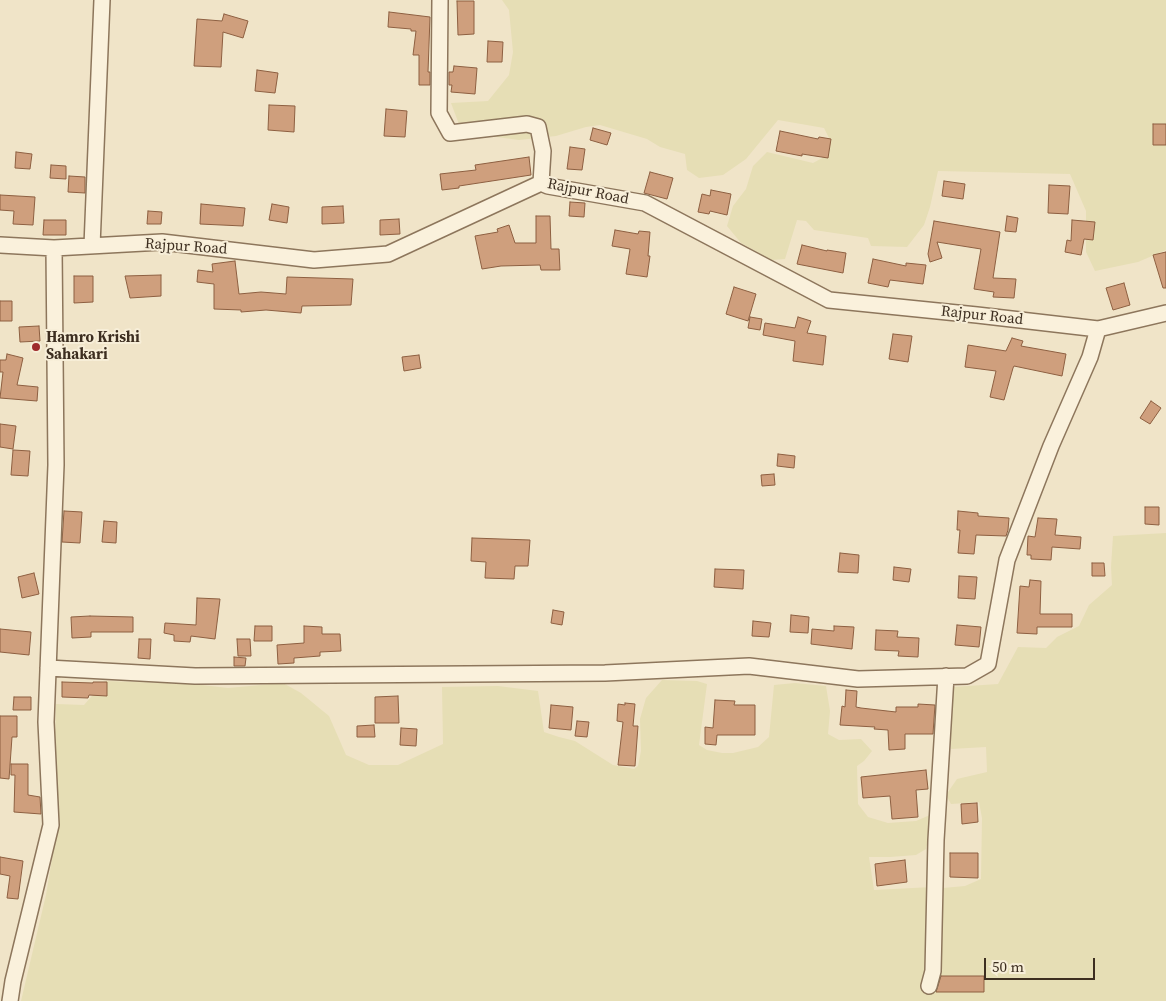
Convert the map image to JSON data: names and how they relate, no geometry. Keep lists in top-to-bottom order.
{
  "streets": {
    "street": ["Rajpur Road"]
  },
  "places": ["Hamro Krishi Sahakari"],
  "scale_bar": "50 m"
}
